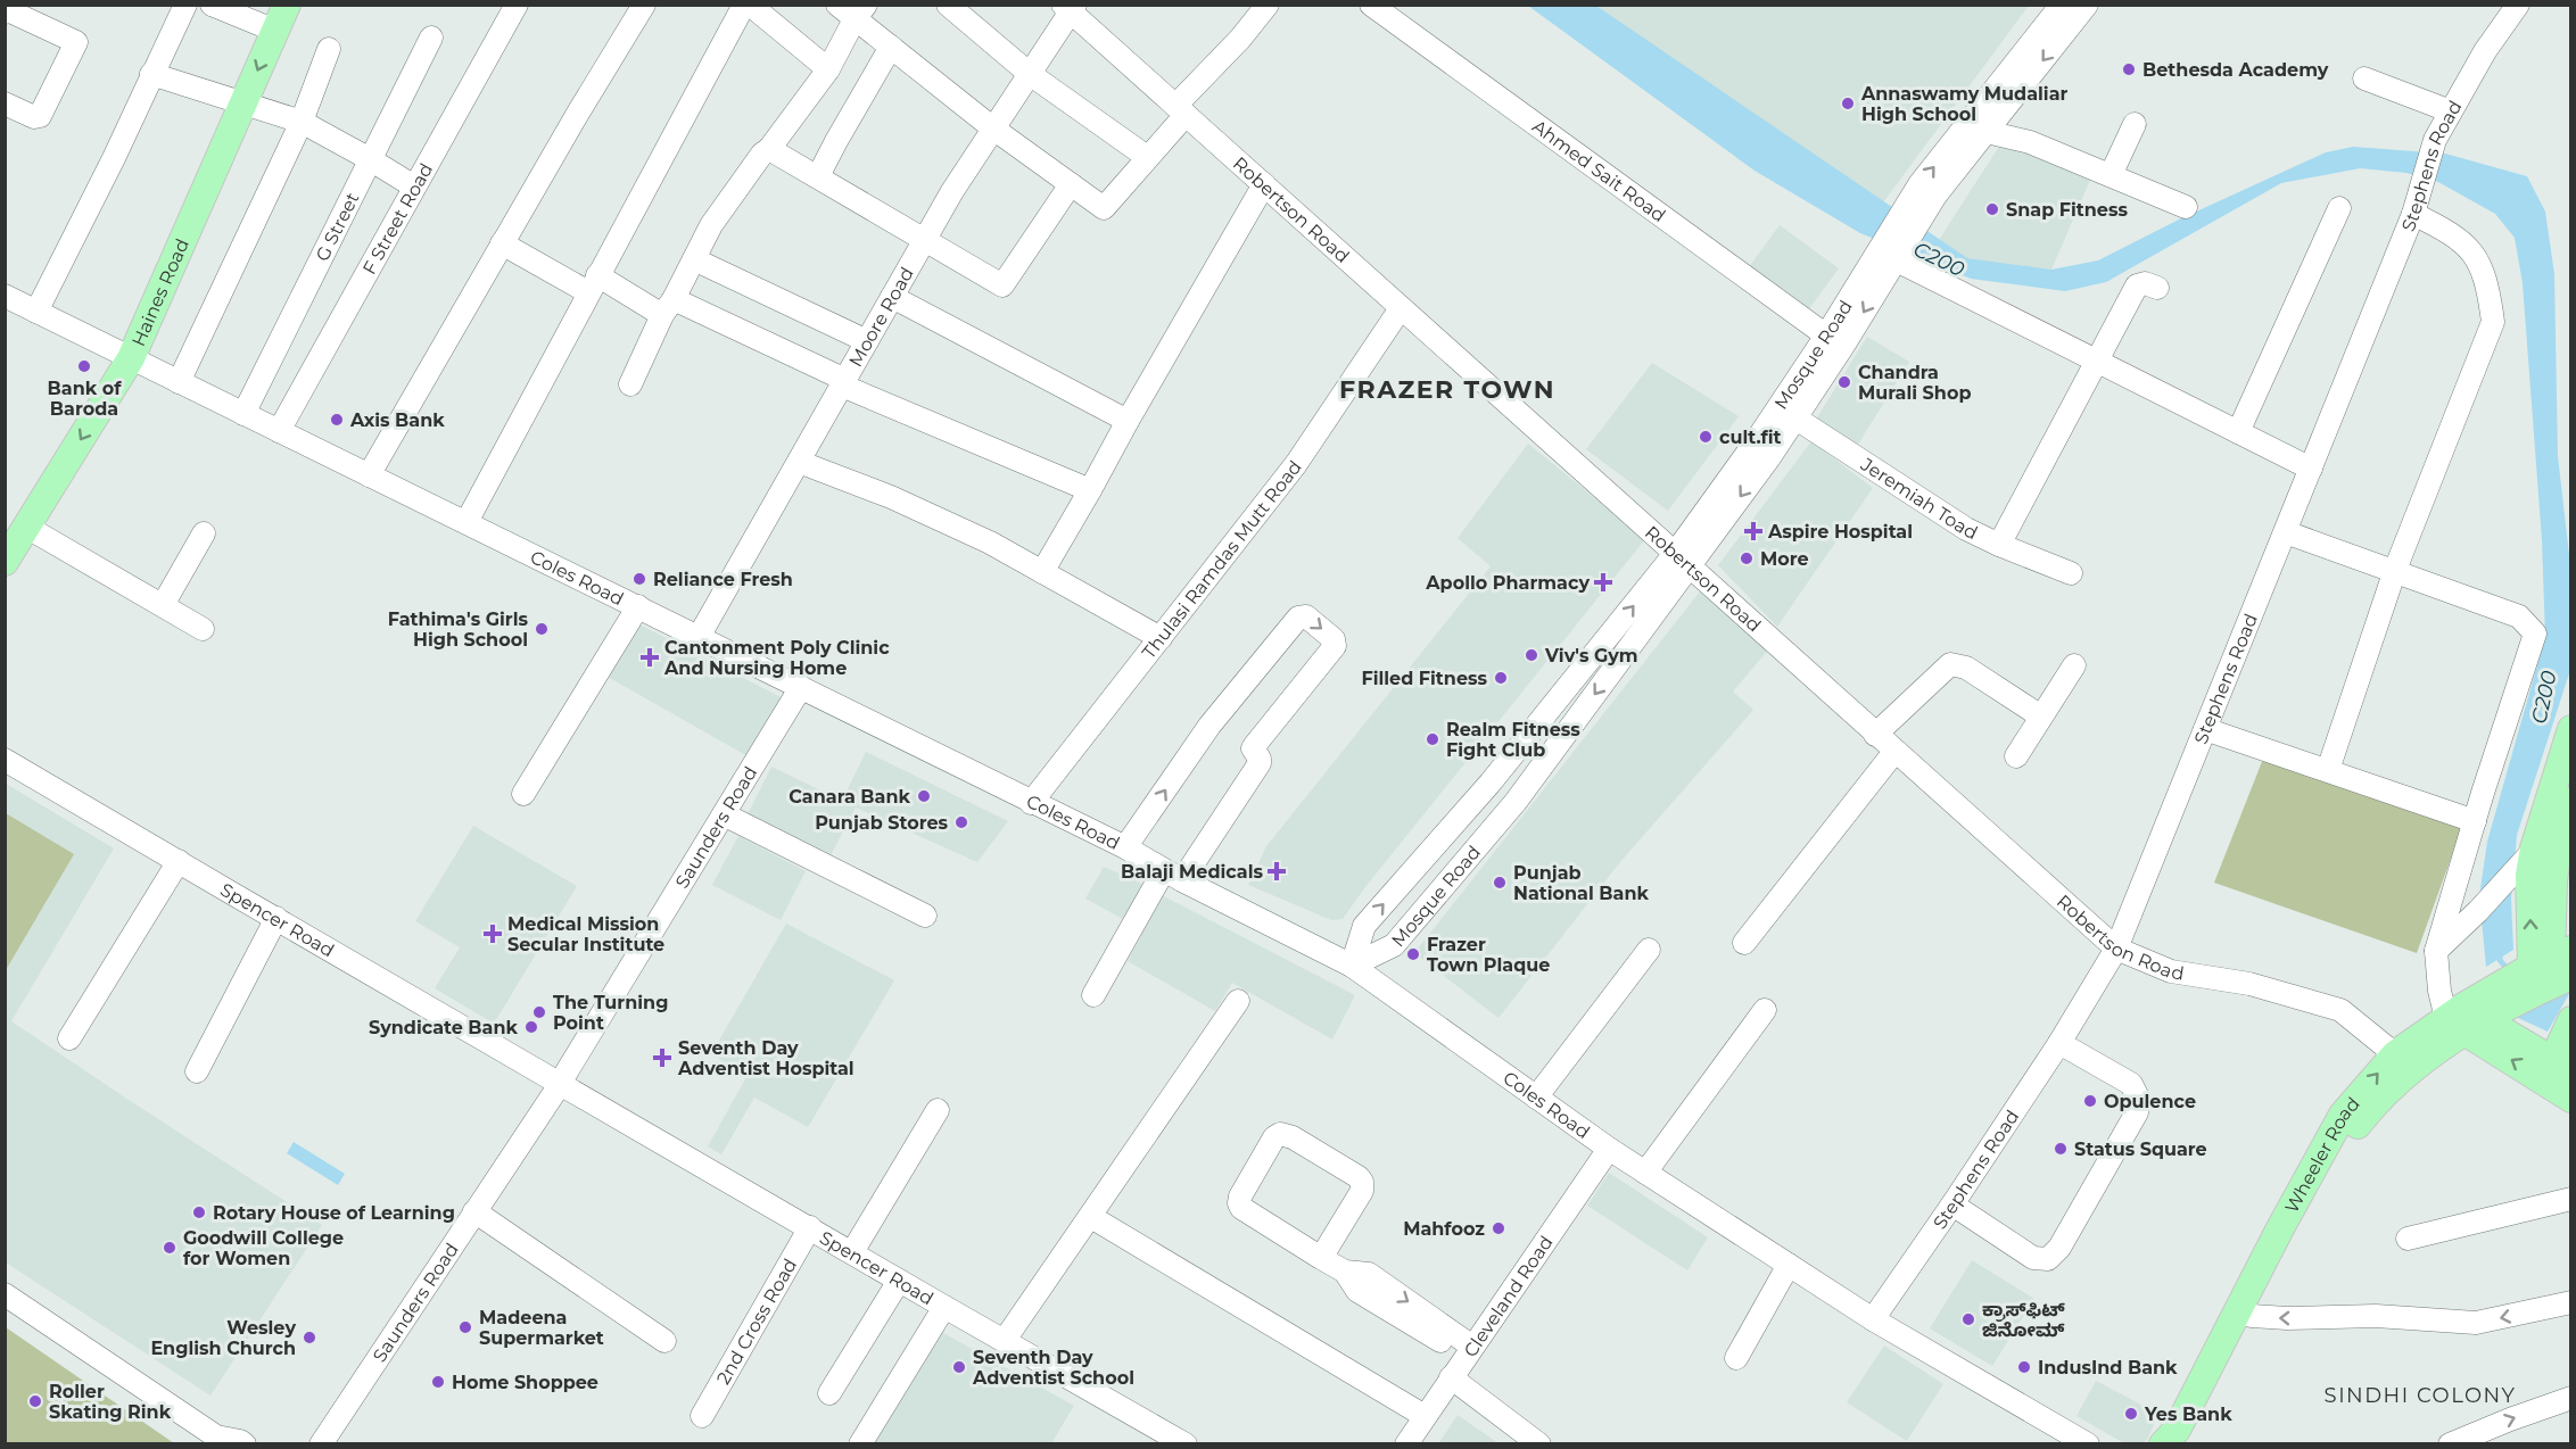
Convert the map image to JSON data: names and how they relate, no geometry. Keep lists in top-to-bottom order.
{
  "streets": {
    "main road": ["Haines Road", "Wheeler Road"],
    "street": [
      "Stephens Road",
      "Ahmed Sait Road",
      "Robertson Road",
      "F Street Road",
      "G Street",
      "Moore Road",
      "Mosque Road",
      "Jeremiah Toad",
      "Thulasi Ramdas Mutt Road",
      "Coles Road",
      "Saunders Road",
      "Spencer Road",
      "Cleveland Road",
      "2nd Cross Road"
    ]
  },
  "crossings": [
    ["Stephens Road", "Robertson Road"],
    ["Stephens Road", "Coles Road"],
    ["Ahmed Sait Road", "Mosque Road"],
    ["Robertson Road", "Moore Road"],
    ["Robertson Road", "Mosque Road"],
    ["Robertson Road", "Thulasi Ramdas Mutt Road"],
    ["Robertson Road", "Wheeler Road"],
    ["F Street Road", "Coles Road"],
    ["G Street", "Coles Road"],
    ["Haines Road", "Coles Road"],
    ["Moore Road", "Coles Road"],
    ["Mosque Road", "Jeremiah Toad"],
    ["Mosque Road", "Coles Road"],
    ["Thulasi Ramdas Mutt Road", "Coles Road"],
    ["Coles Road", "Saunders Road"],
    ["Coles Road", "Cleveland Road"],
    ["Saunders Road", "Spencer Road"],
    ["Spencer Road", "2nd Cross Road"]
  ],
  "one_way": ["Haines Road"],
  "districts": ["FRAZER TOWN", "SINDHI COLONY"],
  "water": ["C200"],
  "places": {
    "other": [
      "Bethesda Academy",
      "Annaswamy Mudaliar High School",
      "Snap Fitness",
      "Bank of Baroda",
      "Chandra Murali Shop",
      "Axis Bank",
      "cult.fit",
      "More",
      "Reliance Fresh",
      "Fathima's Girls High School",
      "Viv's Gym",
      "Filled Fitness",
      "Realm Fitness Fight Club",
      "Canara Bank",
      "Punjab Stores",
      "Punjab National Bank",
      "Frazer Town Plaque",
      "The Turning Point",
      "Syndicate Bank",
      "Opulence",
      "Status Square",
      "Rotary House of Learning",
      "Mahfooz",
      "Goodwill College for Women",
      "ಕ್ರಾಸ್‌ಫಿಟ್ ಜಿನೋಮ್",
      "Madeena Supermarket",
      "Wesley English Church",
      "Seventh Day Adventist School",
      "IndusInd Bank",
      "Home Shoppee",
      "Roller Skating Rink",
      "Yes Bank"
    ],
    "health": [
      "Aspire Hospital",
      "Apollo Pharmacy",
      "Cantonment Poly Clinic And Nursing Home",
      "Balaji Medicals",
      "Medical Mission Secular Institute",
      "Seventh Day Adventist Hospital"
    ]
  }
}
